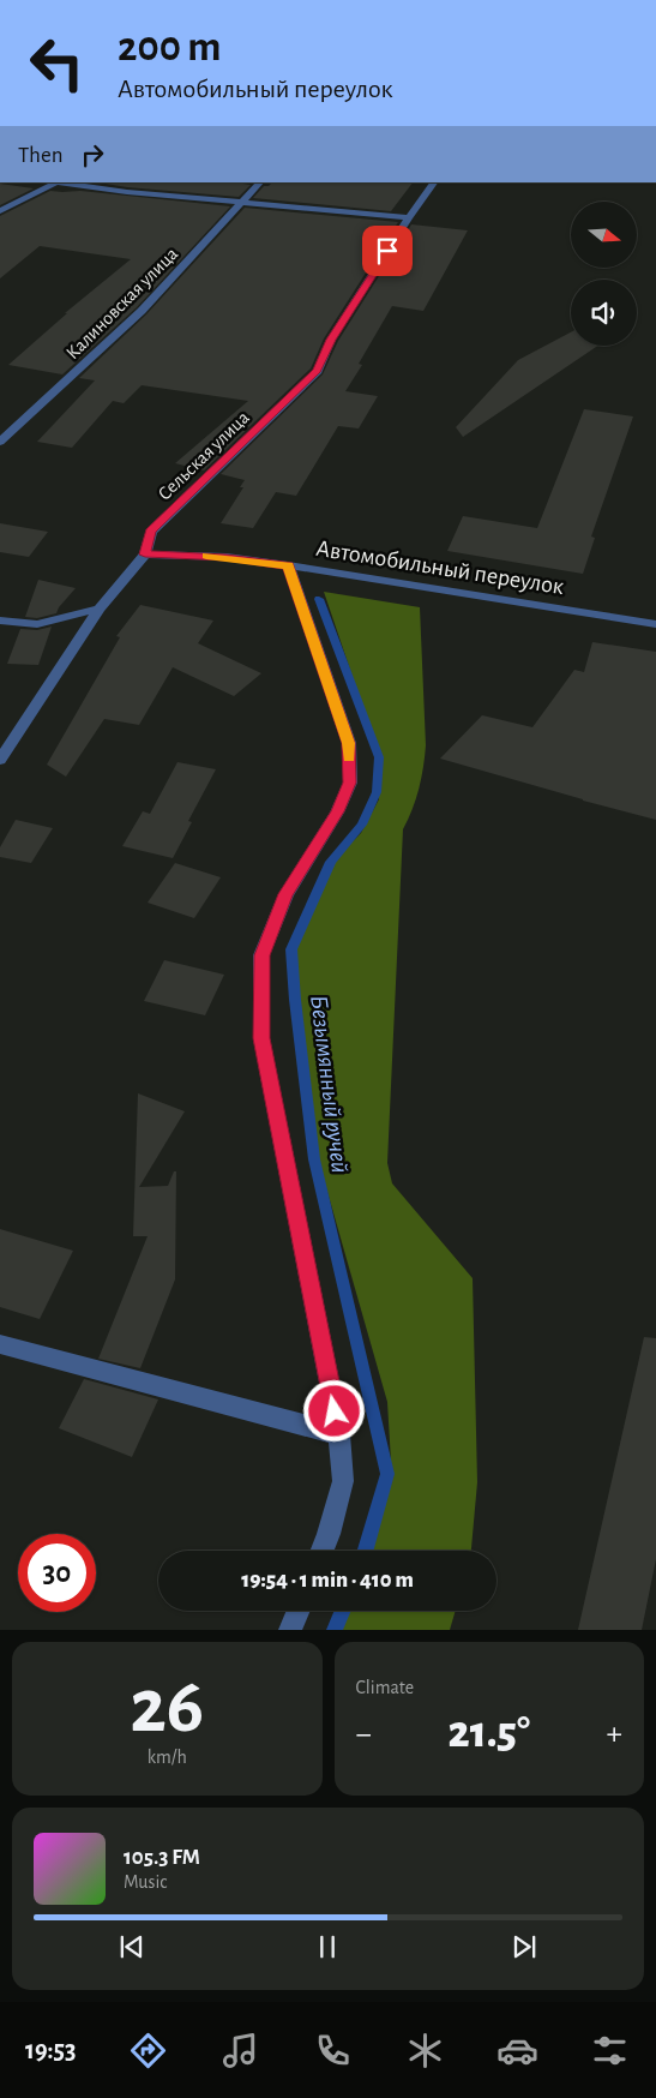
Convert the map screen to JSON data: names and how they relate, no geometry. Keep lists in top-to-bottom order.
{
  "streets": {
    "street": ["Калиновская улица", "Сельская улица", "Автомобильный переулок"]
  },
  "crossings": [
    ["Сельская улица", "Автомобильный переулок"]
  ],
  "water": ["Безымянный ручей"],
  "north": "right",
  "page": {
    "turn": ["200 m", "Автомобильный переулок"],
    "then": "Then",
    "limit": "30",
    "trip": "19:54 · 1 min · 410 m",
    "tile": [
      ["26", "km/h"],
      "Climate"
    ],
    "heat": ["−", "21.5°", "+"],
    "song": ["105.3 FM", "Music"],
    "tabs": "19:53"
  }
}
